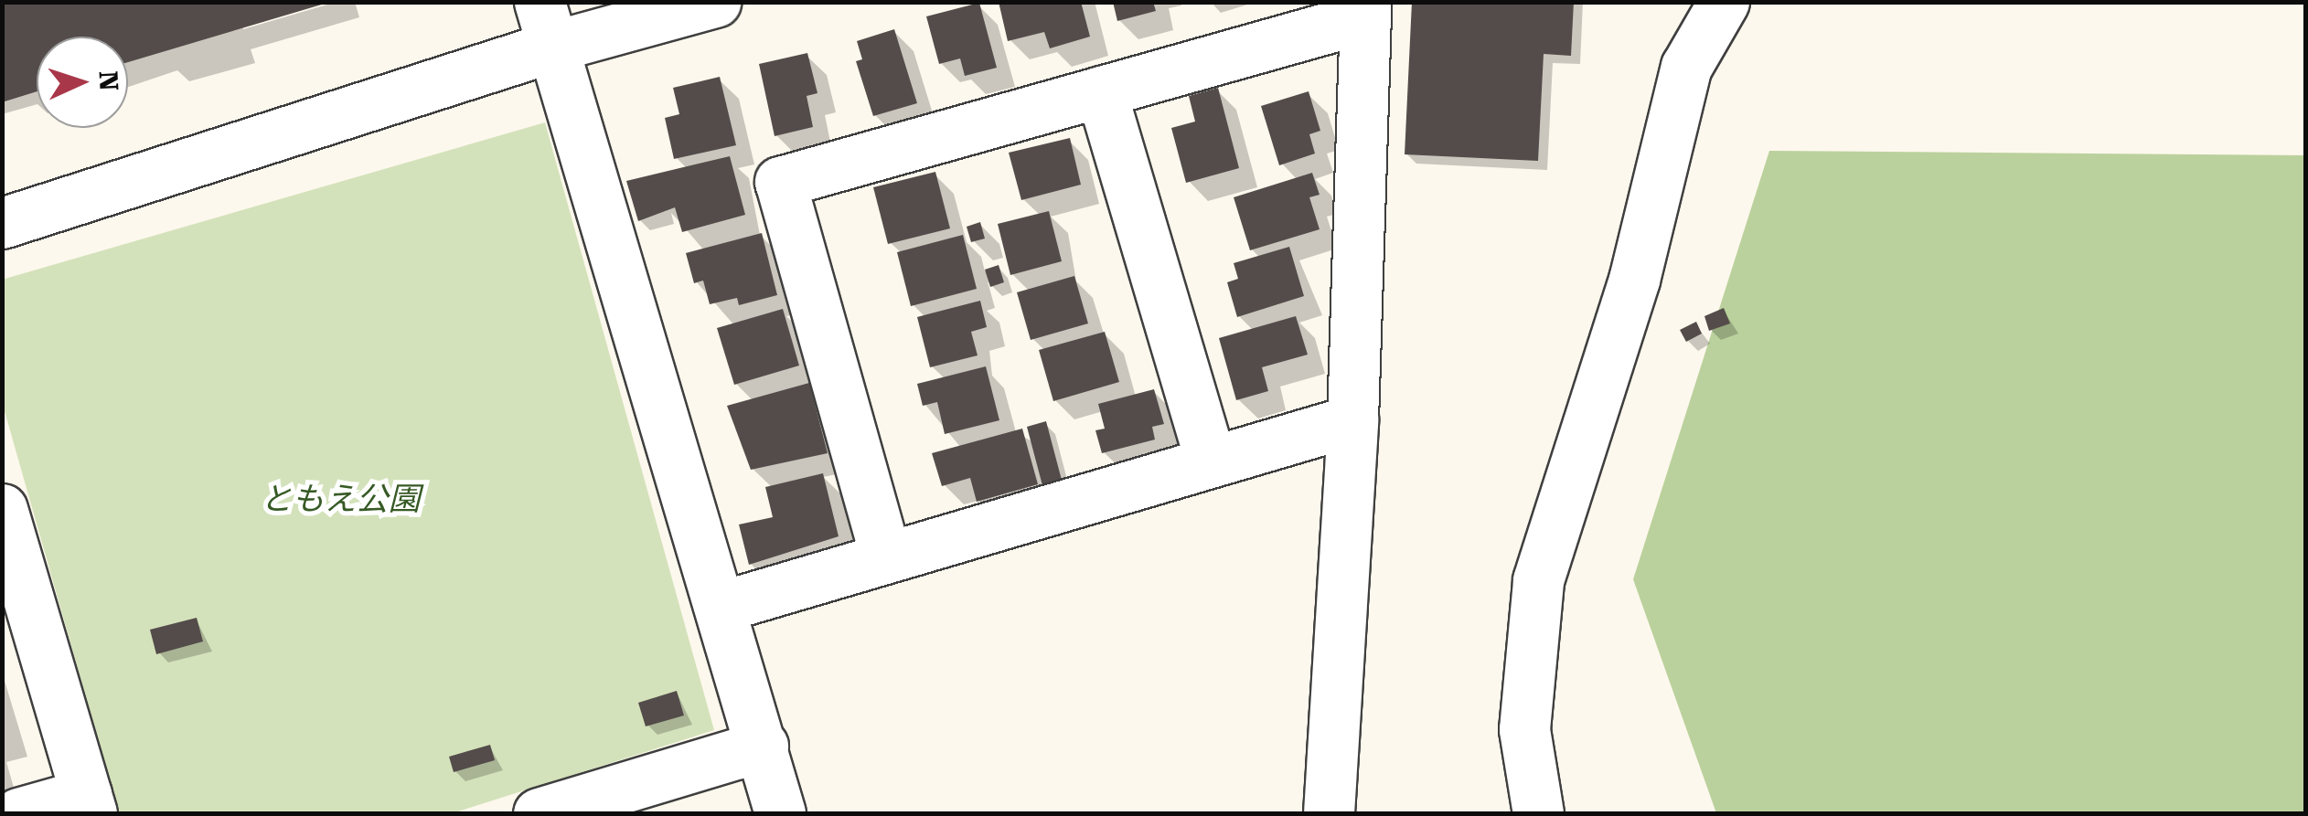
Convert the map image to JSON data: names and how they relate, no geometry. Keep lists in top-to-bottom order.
{
  "parks": ["ともえ公園"],
  "north": "right"
}
